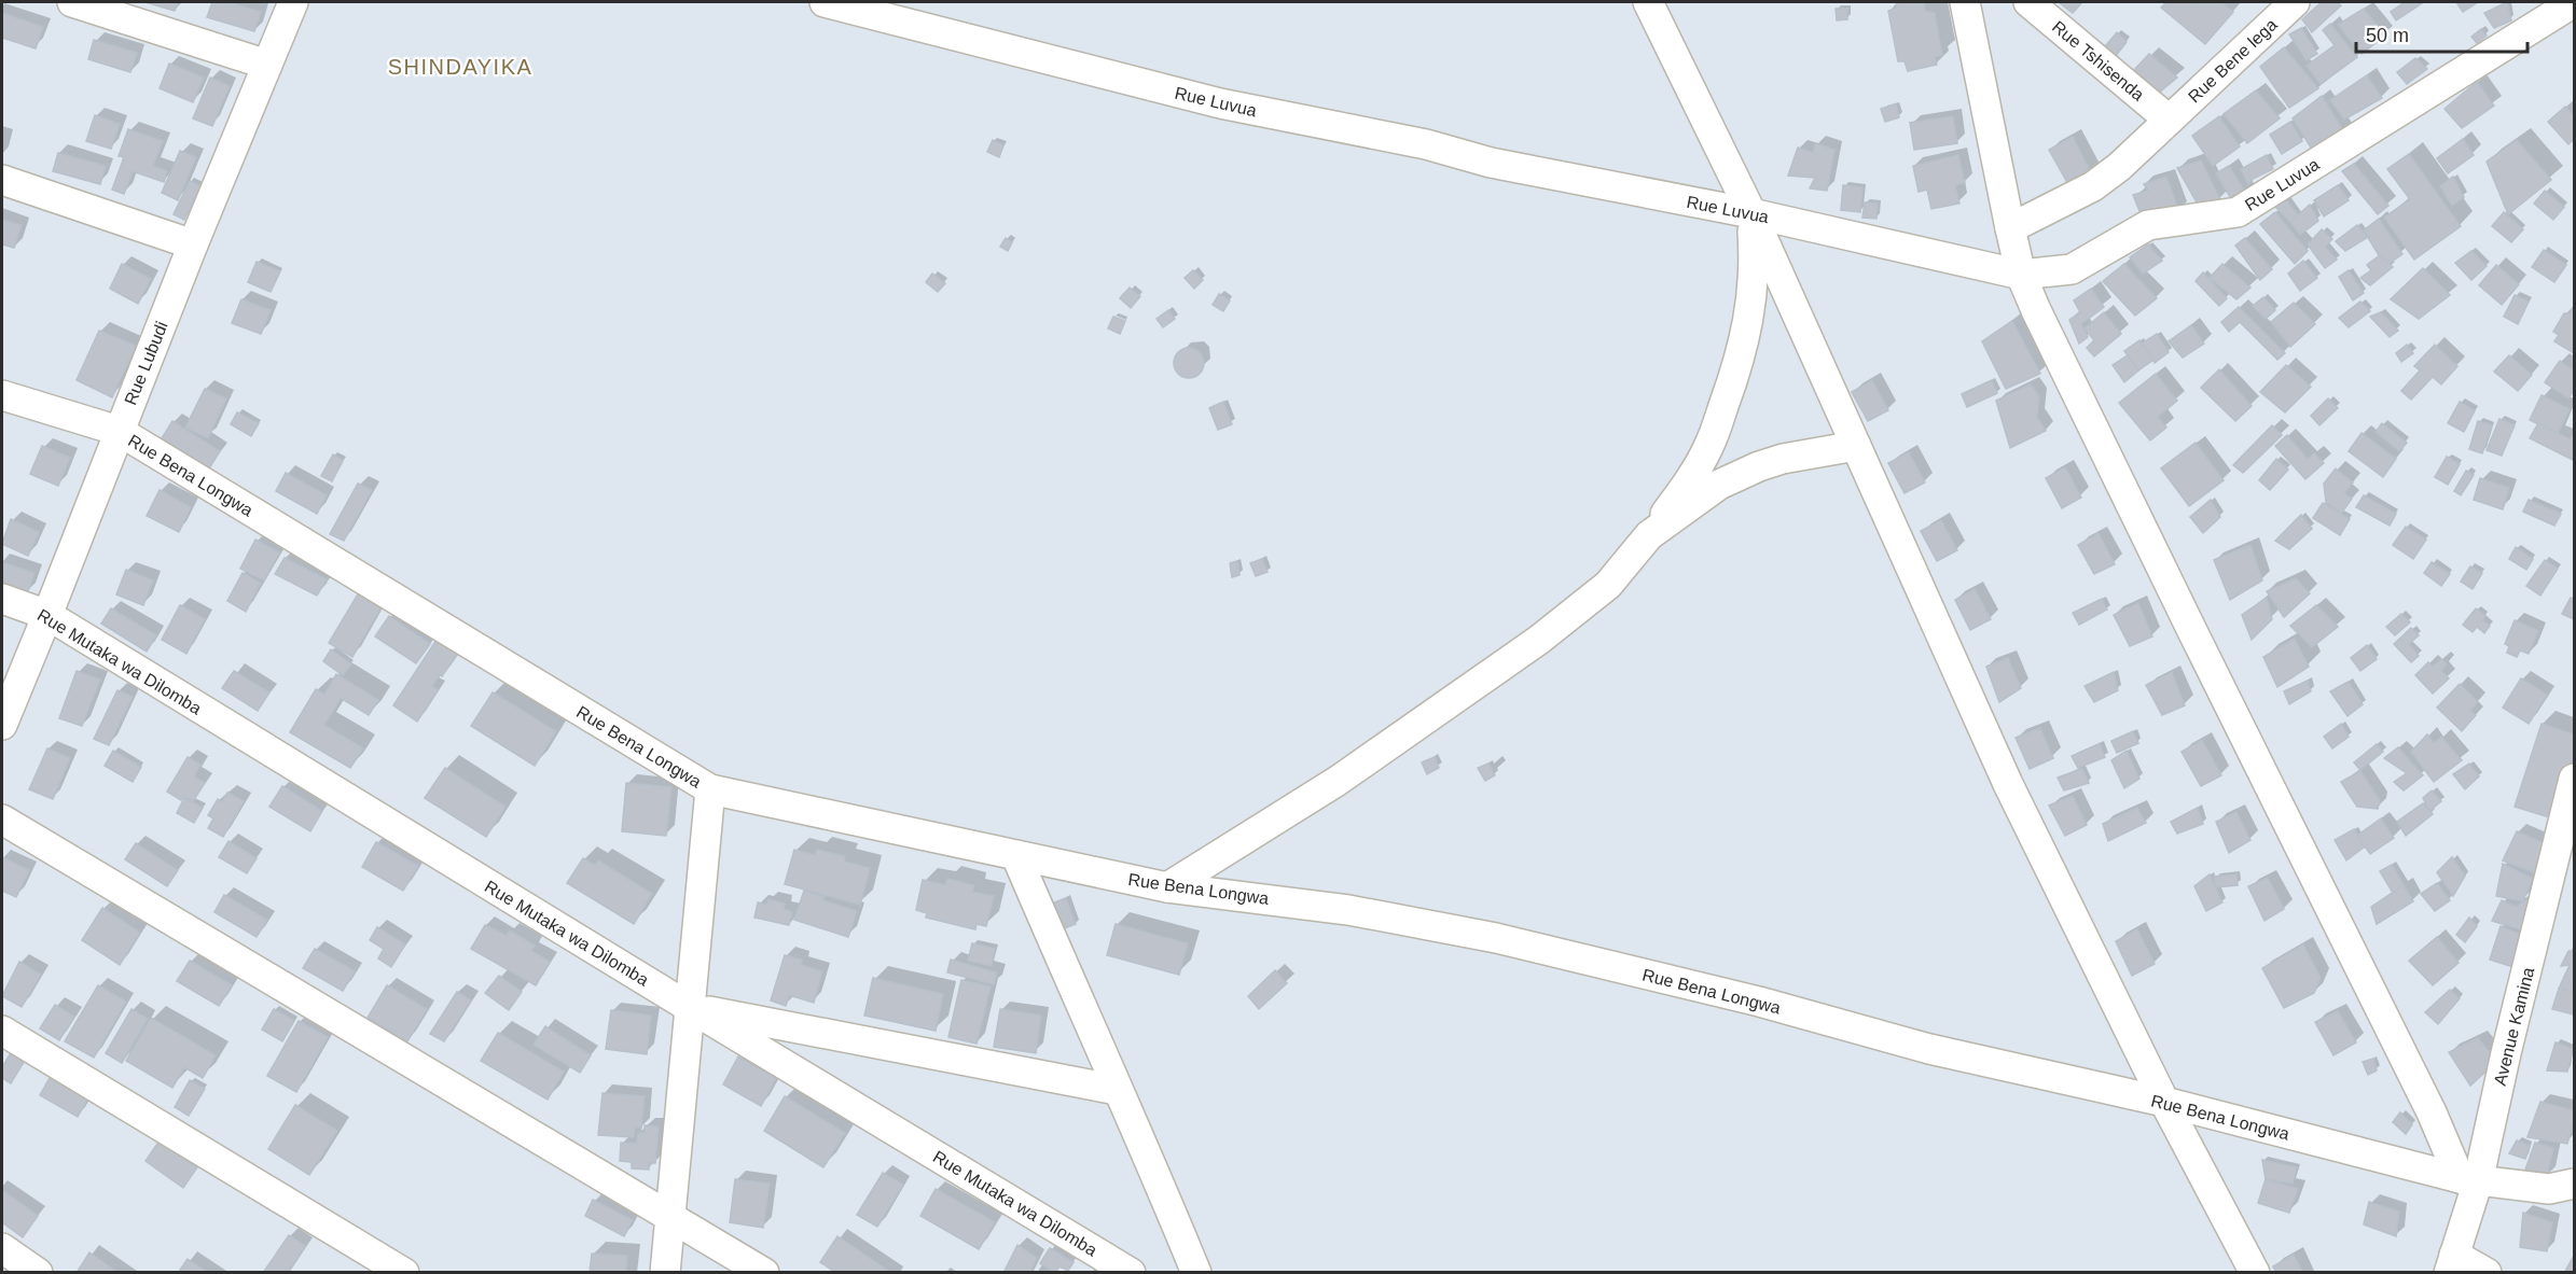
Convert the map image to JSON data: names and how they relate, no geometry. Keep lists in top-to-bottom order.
{
  "streets": {
    "street": [
      "Rue Tshisenda",
      "Rue Bene lega",
      "Rue Luvua",
      "Rue Lubudi",
      "Rue Bena Longwa",
      "Rue Mutaka wa Dilomba",
      "Avenue Kamina"
    ]
  },
  "crossings": [
    ["Rue Tshisenda", "Rue Bene lega"],
    ["Rue Lubudi", "Rue Bena Longwa"],
    ["Rue Lubudi", "Rue Mutaka wa Dilomba"],
    ["Rue Bena Longwa", "Avenue Kamina"]
  ],
  "districts": ["SHINDAYIKA"],
  "scale_bar": "50 m"
}
